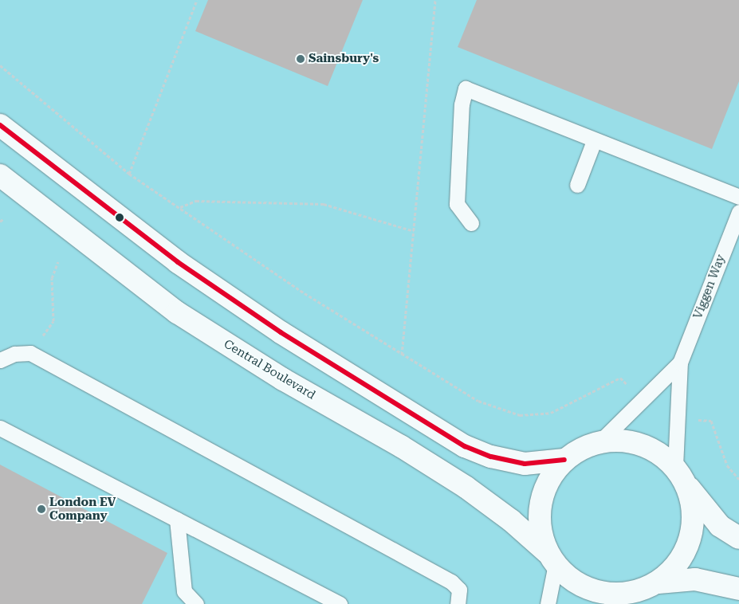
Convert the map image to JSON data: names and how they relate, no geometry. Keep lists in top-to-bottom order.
{
  "streets": {
    "street": ["Central Boulevard"],
    "lane": ["Viggen Way"]
  },
  "places": ["Sainsbury's", "London EV Company"]
}
